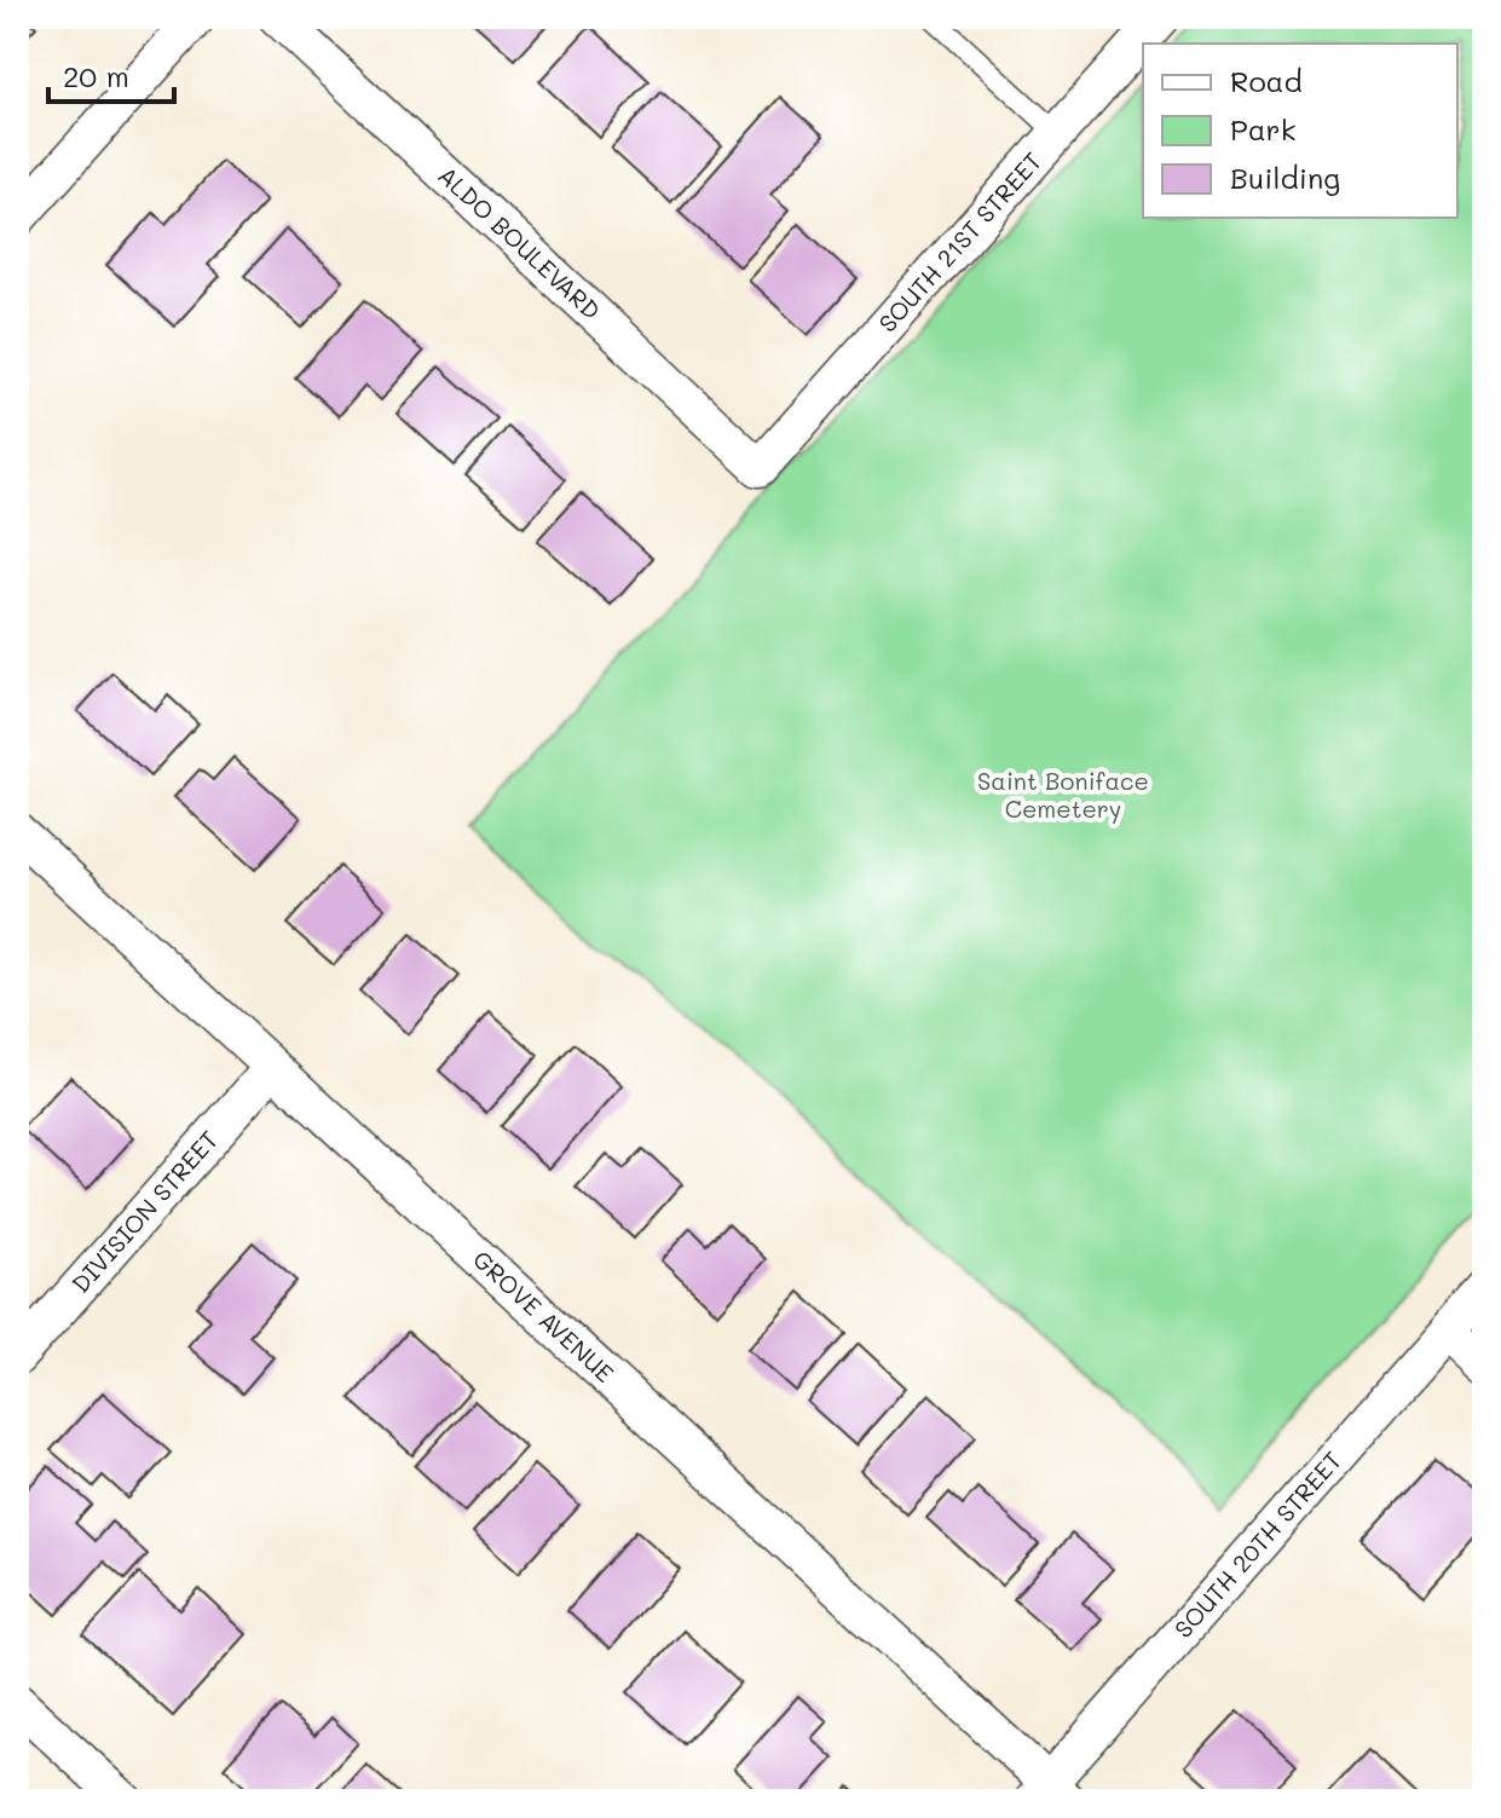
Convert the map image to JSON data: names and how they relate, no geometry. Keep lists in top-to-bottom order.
{
  "streets": {
    "street": [
      "SOUTH 21ST STREET",
      "ALDO BOULEVARD",
      "DIVISION STREET",
      "GROVE AVENUE",
      "SOUTH 20TH STREET"
    ]
  },
  "crossings": [
    ["SOUTH 21ST STREET", "ALDO BOULEVARD"],
    ["DIVISION STREET", "GROVE AVENUE"],
    ["GROVE AVENUE", "SOUTH 20TH STREET"]
  ],
  "parks": ["Saint Boniface Cemetery"],
  "legend": ["Road", "Park", "Building"],
  "scale_bar": "20 m"
}
